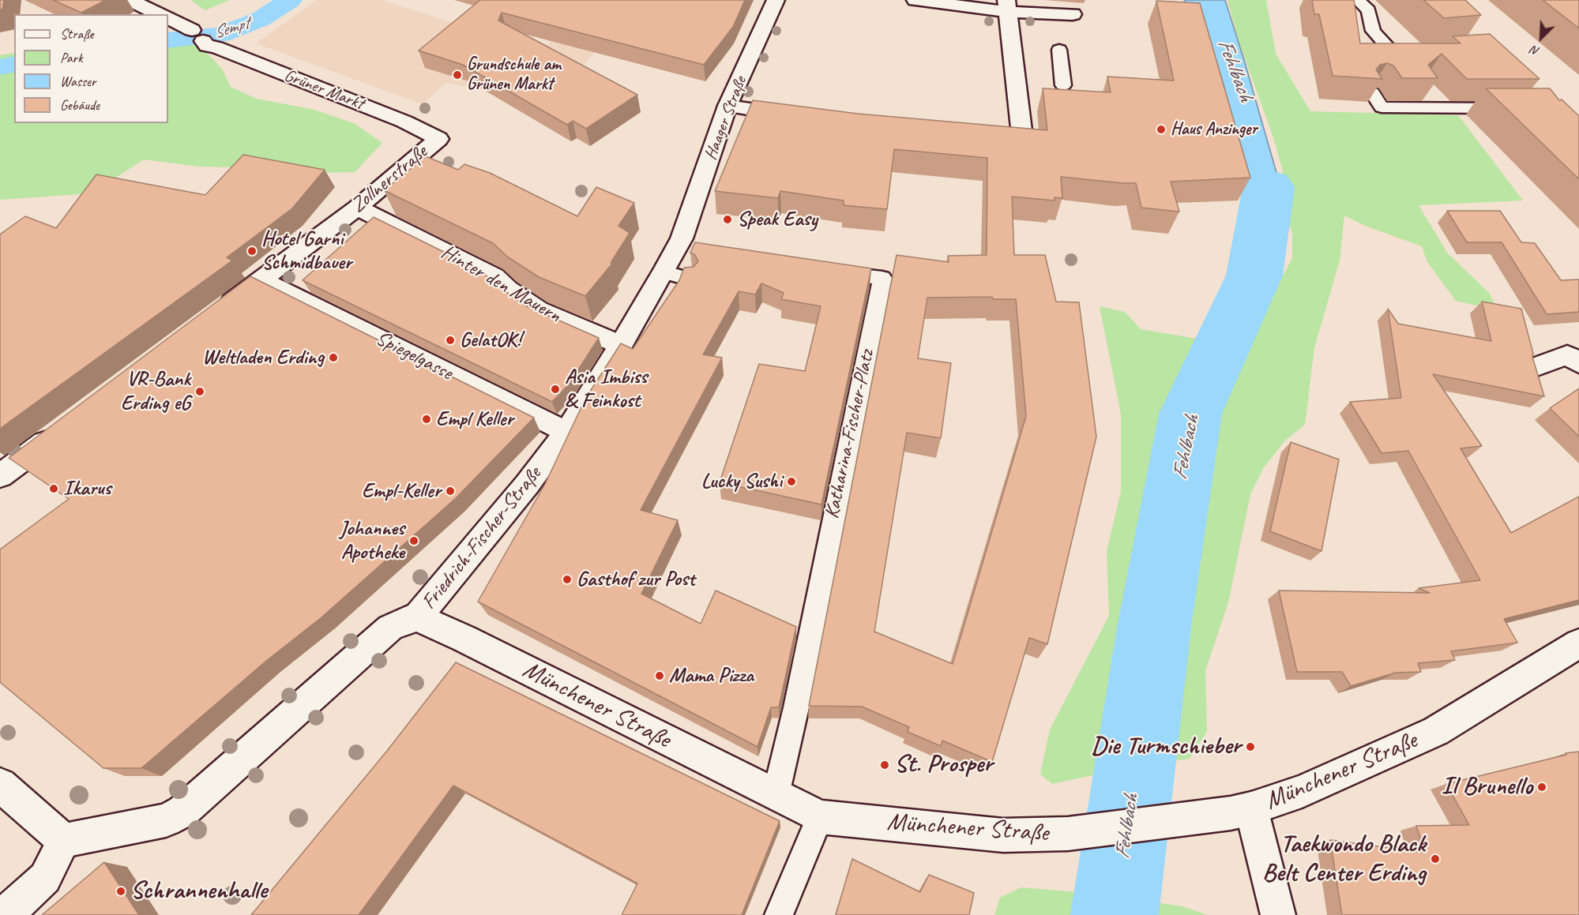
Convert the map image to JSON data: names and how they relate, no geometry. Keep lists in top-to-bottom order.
{
  "streets": {
    "street": [
      "Grüner Markt",
      "Haager Straße",
      "Zollnerstraße",
      "Hinter den Mauern",
      "Spiegelgasse",
      "Friedrich-Fischer-Straße",
      "Münchener Straße"
    ],
    "lane": ["Katharina-Fischer-Platz"]
  },
  "crossings": [
    ["Grüner Markt", "Zollnerstraße"],
    ["Haager Straße", "Friedrich-Fischer-Straße"],
    ["Zollnerstraße", "Hinter den Mauern"],
    ["Zollnerstraße", "Spiegelgasse"],
    ["Hinter den Mauern", "Friedrich-Fischer-Straße"],
    ["Spiegelgasse", "Friedrich-Fischer-Straße"],
    ["Katharina-Fischer-Platz", "Münchener Straße"],
    ["Friedrich-Fischer-Straße", "Münchener Straße"]
  ],
  "water": ["Sempt", "Fehlbach"],
  "places": [
    "Grundschule am Grünen Markt",
    "Haus Anzinger",
    "Speak Easy",
    "Hotel Garni Schmidbauer",
    "GelatOK!",
    "Weltladen Erding",
    "Asia Imbiss & Feinkost",
    "VR-Bank Erding eG",
    "Empl Keller",
    "Lucky Sushi",
    "Ikarus",
    "Empl-Keller",
    "Johannes Apotheke",
    "Gasthof zur Post",
    "Mama Pizza",
    "Die Turmschieber",
    "St. Prosper",
    "Il Brunello",
    "Taekwondo Black Belt Center Erding",
    "Schrannenhalle"
  ],
  "legend": [
    "Straße",
    "Park",
    "Wasser",
    "Gebäude"
  ],
  "north": "bottom left"
}
